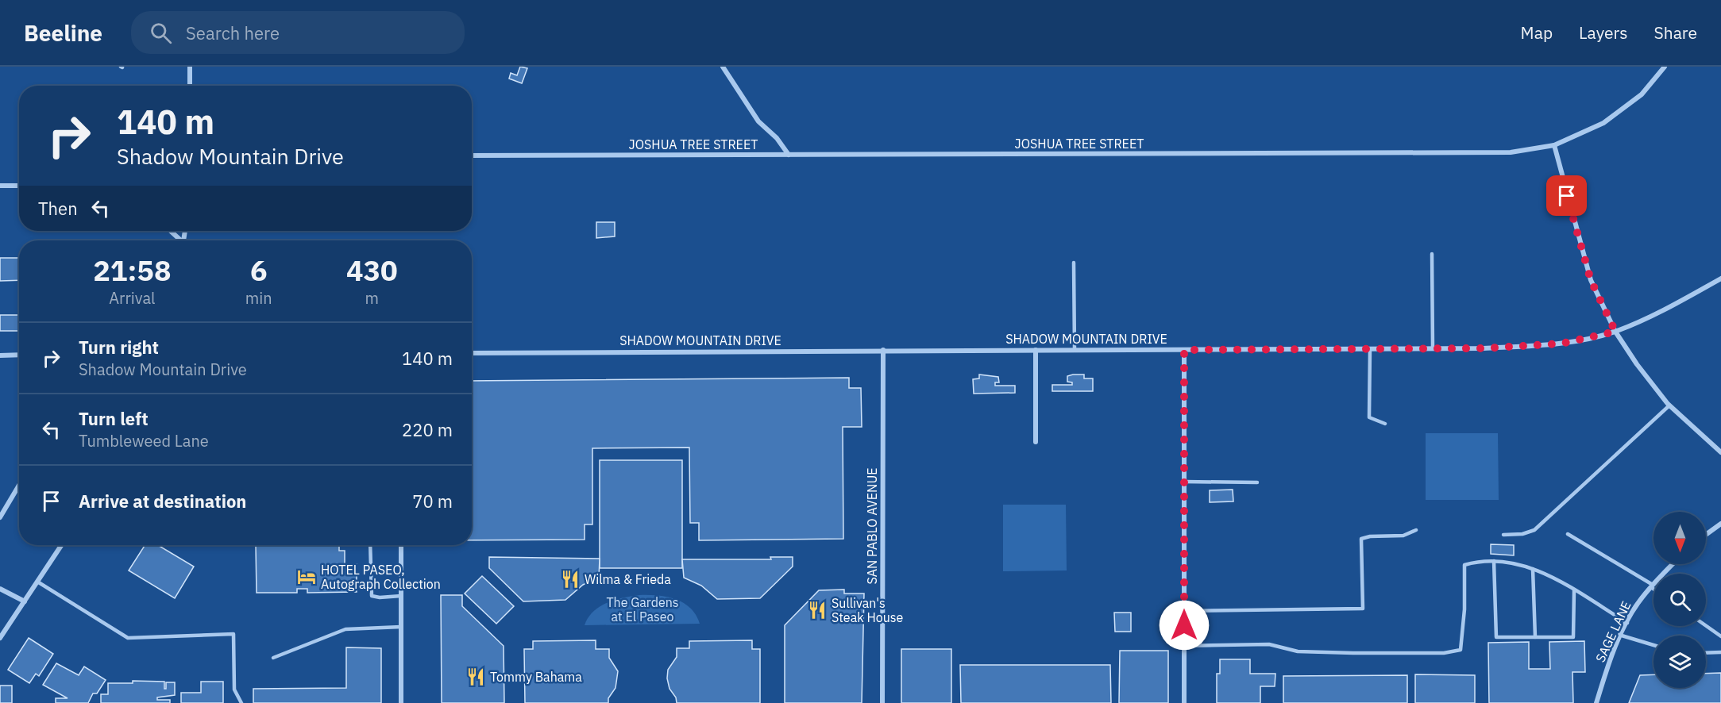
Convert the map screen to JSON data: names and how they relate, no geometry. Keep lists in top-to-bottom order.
{
  "streets": {
    "street": [
      "JOSHUA TREE STREET",
      "SHADOW MOUNTAIN DRIVE",
      "SAN PABLO AVENUE",
      "SAGE LANE"
    ]
  },
  "crossings": [
    ["SHADOW MOUNTAIN DRIVE", "SAN PABLO AVENUE"]
  ],
  "parks": ["The Gardens at El Paseo"],
  "places": {
    "hotel": ["HOTEL PASEO, Autograph Collection"],
    "restaurant": ["Wilma & Frieda", "Sullivan's Steak House", "Tommy Bahama"]
  },
  "north": "bottom",
  "page": {
    "header": "Beeline",
    "search": "Search here",
    "nav": ["Map", "Layers", "Share"],
    "turn": ["140 m", "Shadow Mountain Drive"],
    "then": "Then",
    "eta": [
      "21:58",
      "Arrival",
      "6",
      "min",
      "430",
      "m"
    ],
    "list": [
      {
        "name": "Turn right",
        "note": "Shadow Mountain Drive",
        "value": "140 m"
      },
      {
        "name": "Turn left",
        "note": "Tumbleweed Lane",
        "value": "220 m"
      },
      {
        "name": "Arrive at destination",
        "value": "70 m"
      }
    ]
  }
}
